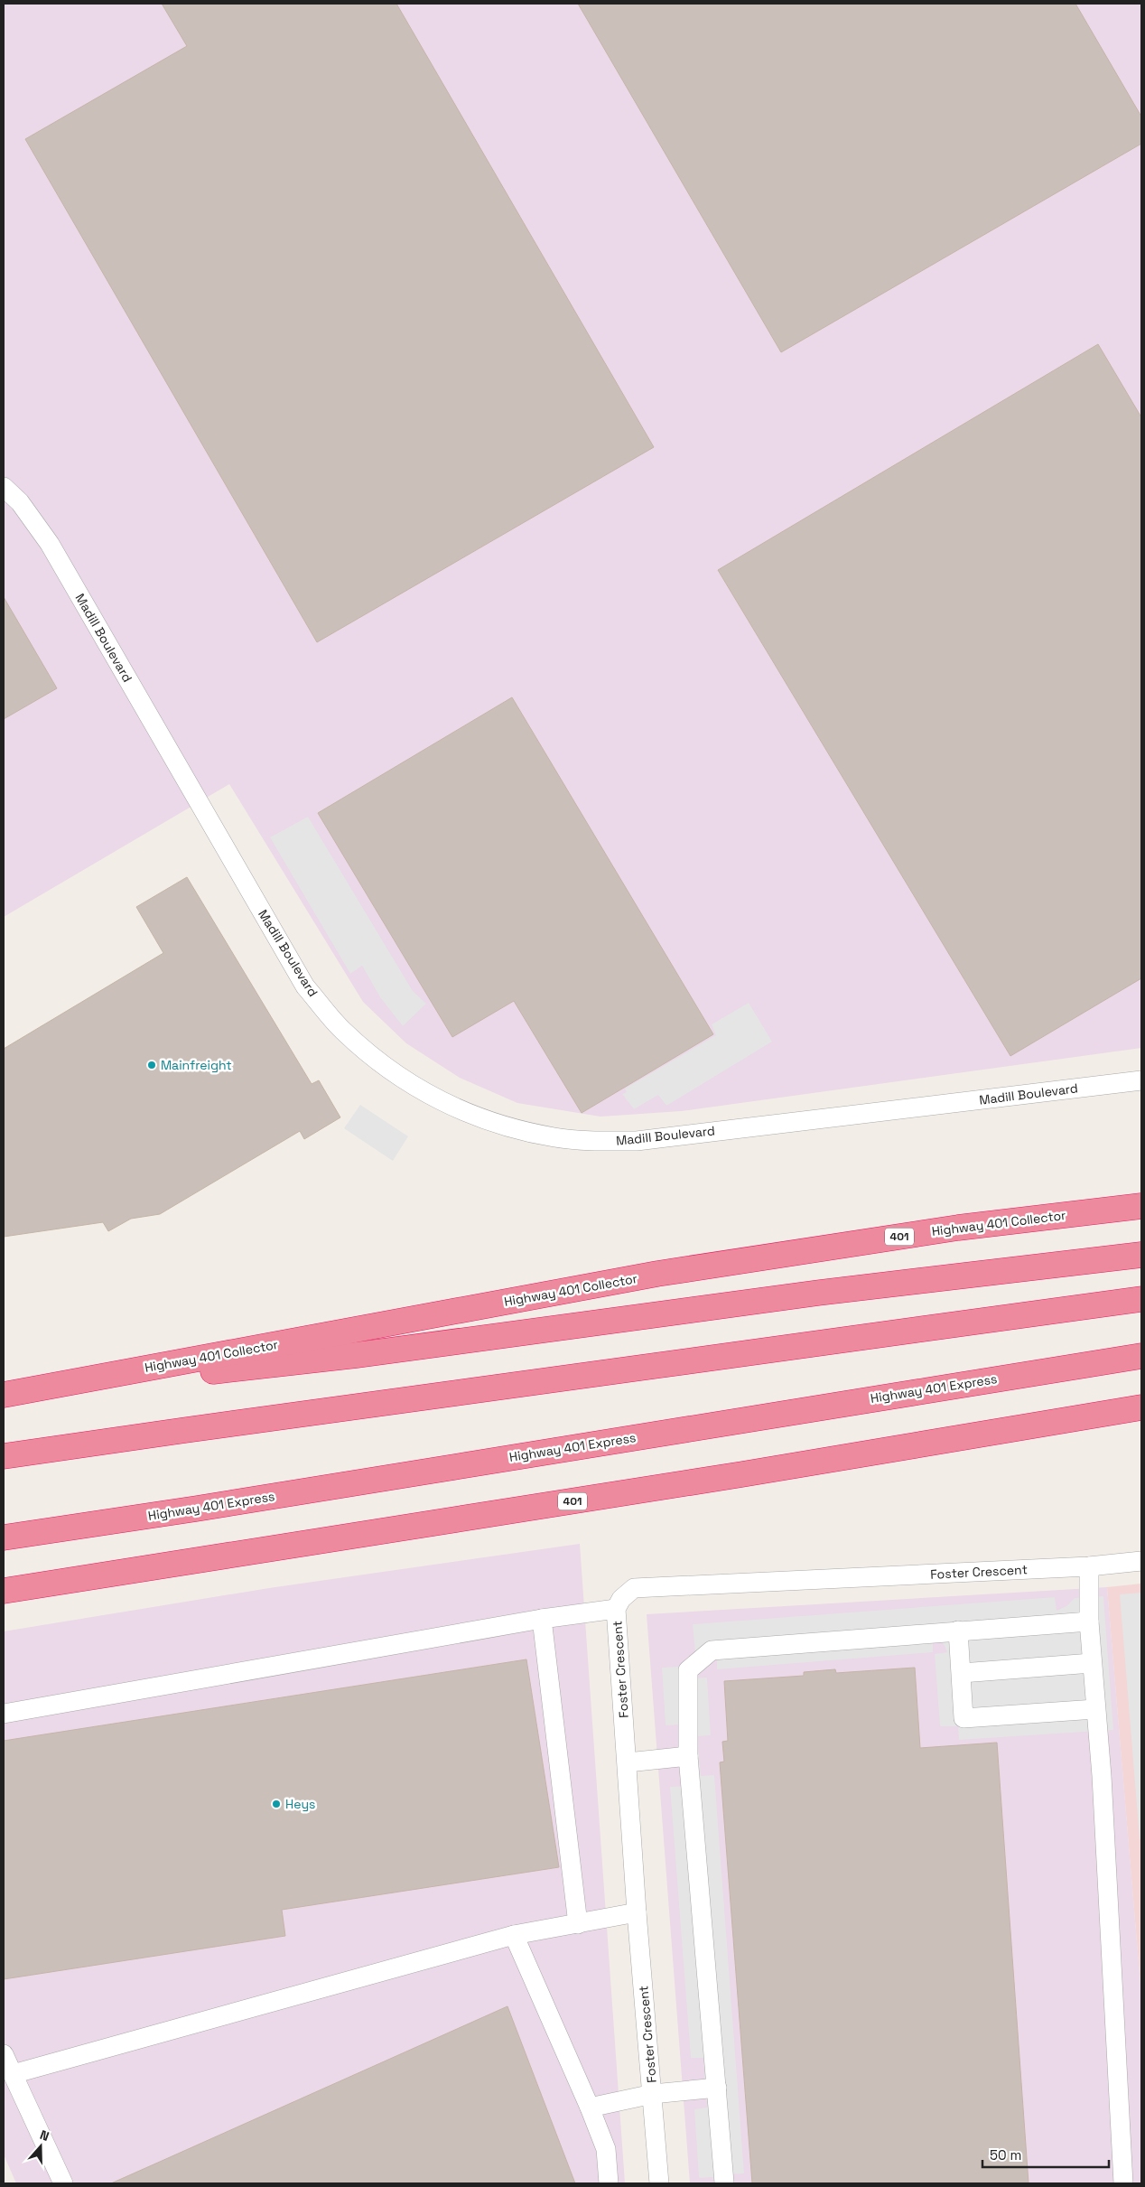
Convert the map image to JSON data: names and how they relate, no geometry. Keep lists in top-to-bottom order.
{
  "streets": {
    "highway": ["Highway 401 Collector", "401", "Highway 401 Express"],
    "street": ["Madill Boulevard", "Foster Crescent"]
  },
  "places": ["Mainfreight", "Heys"],
  "scale_bar": "50 m",
  "north": "top"
}
